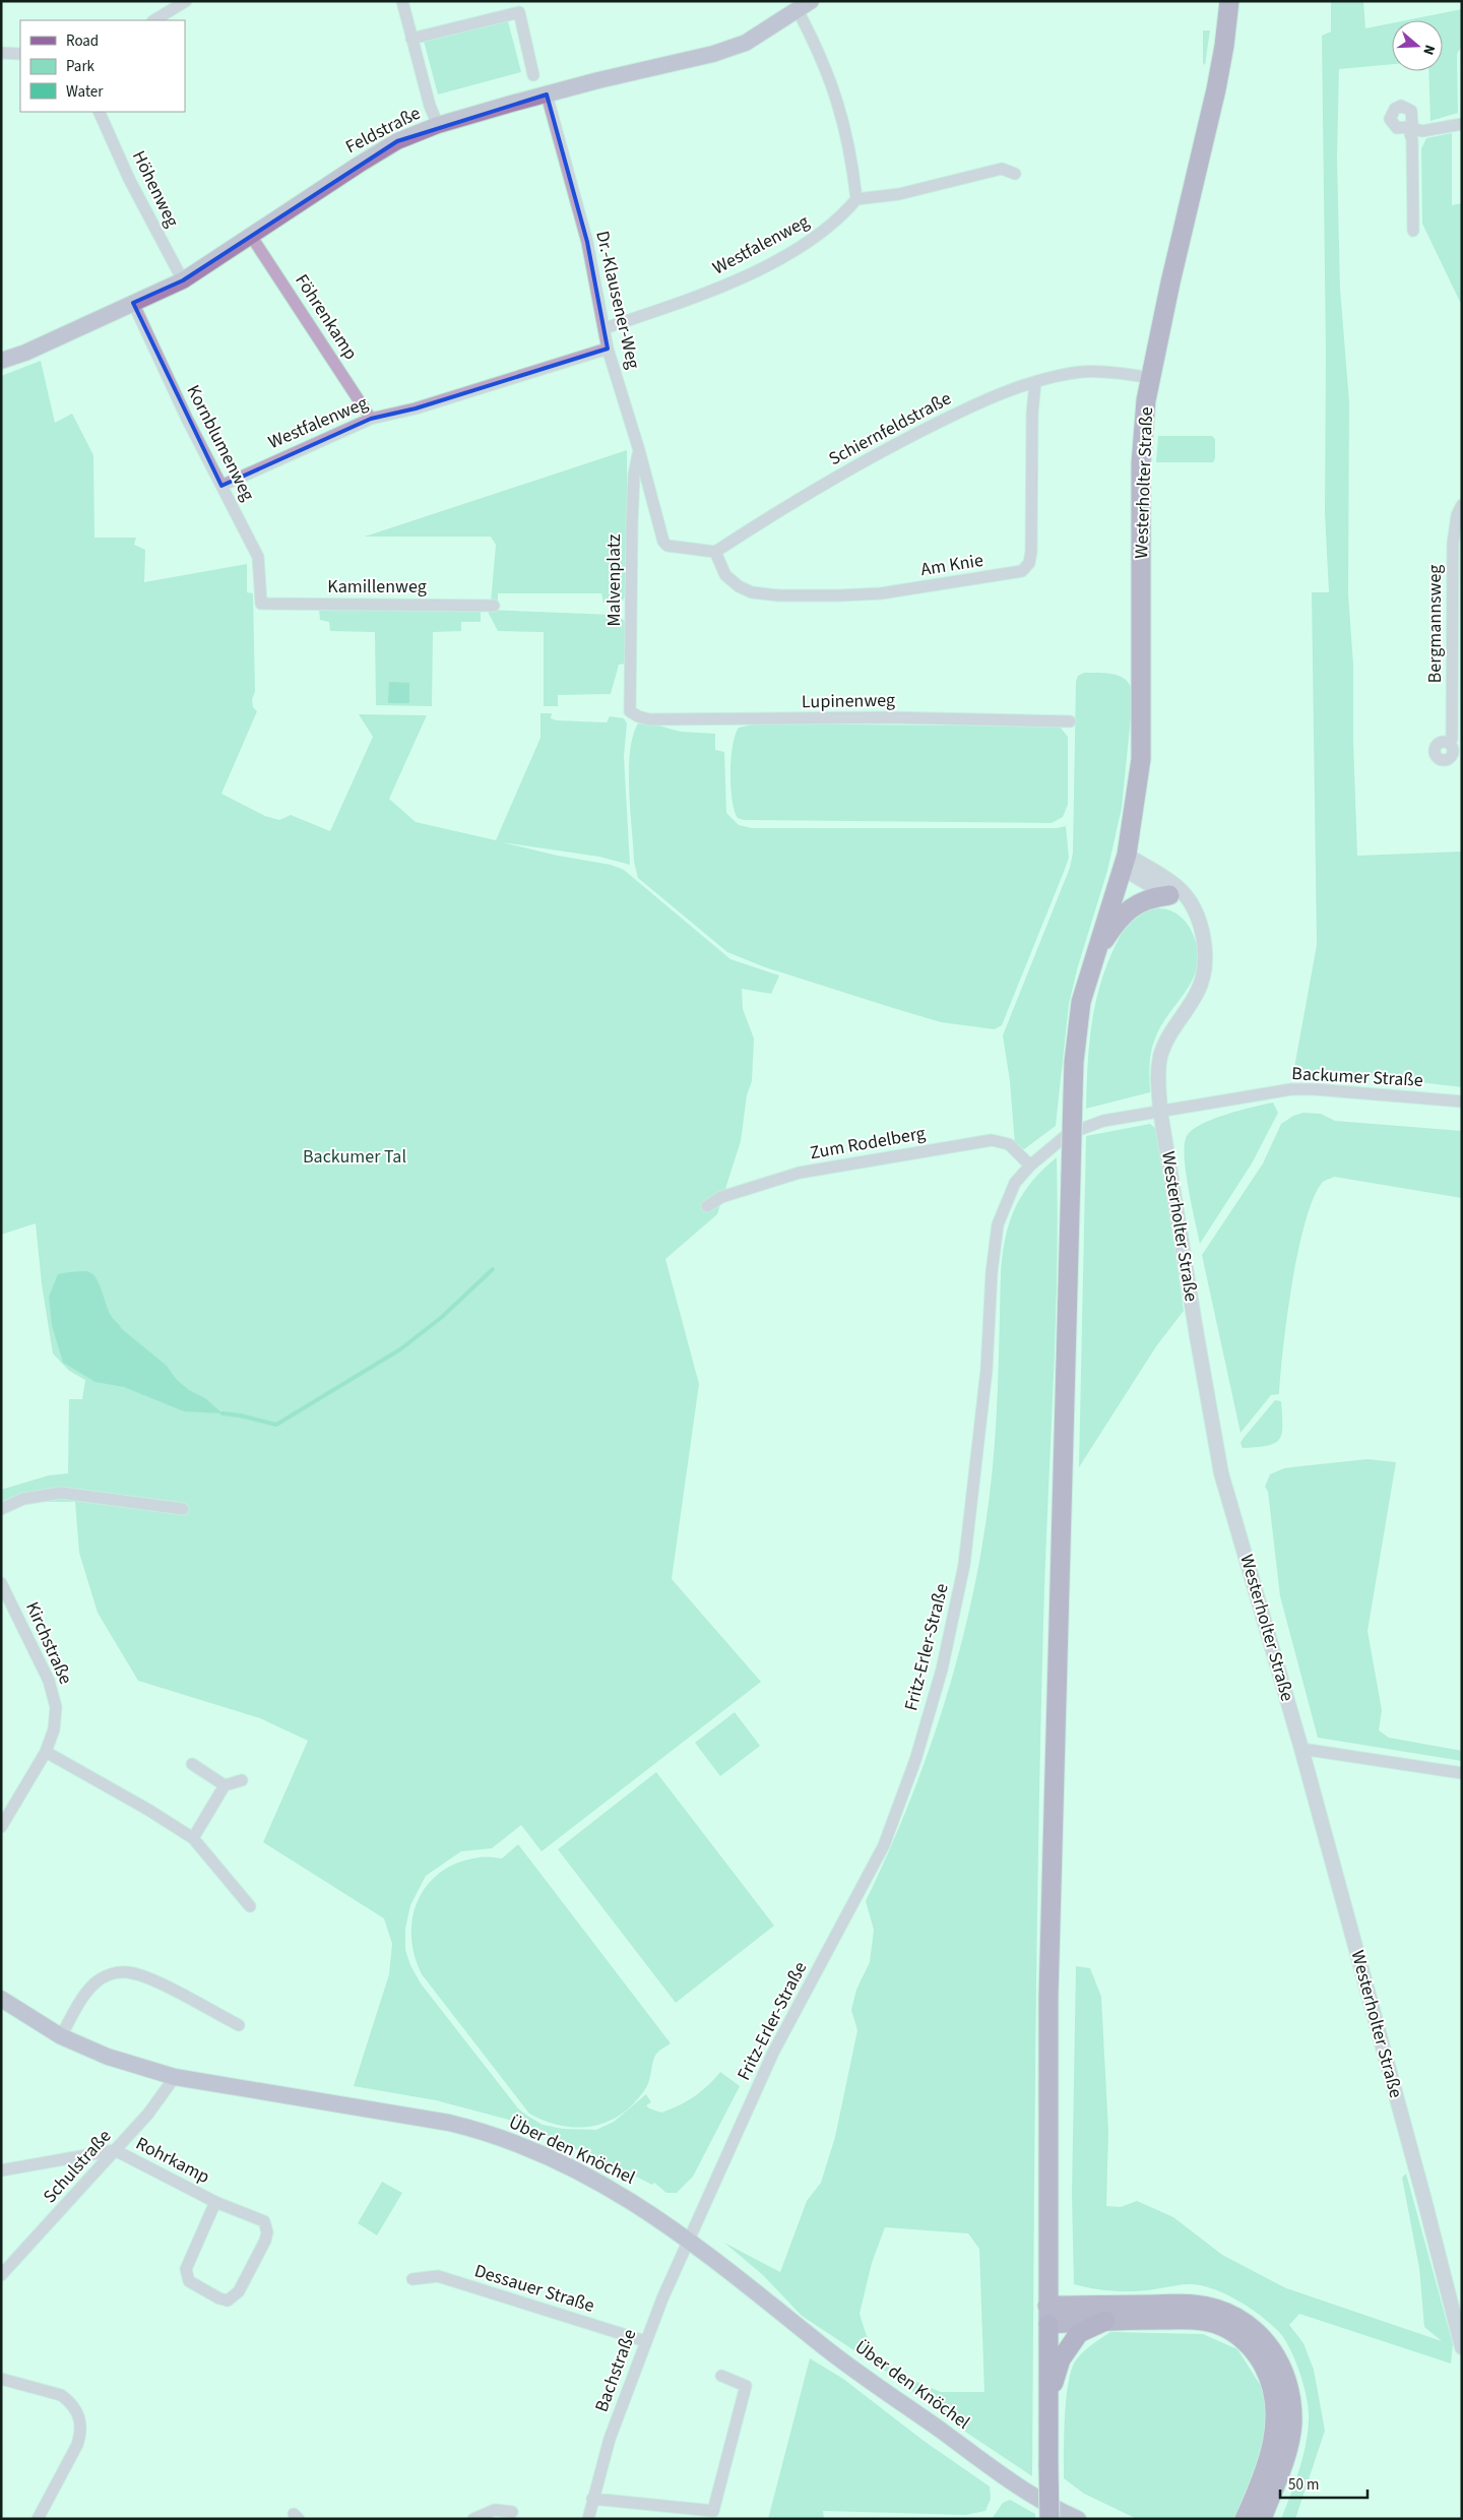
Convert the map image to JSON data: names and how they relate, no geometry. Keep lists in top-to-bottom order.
{
  "streets": {
    "main road": ["Feldstraße", "Westerholter Straße", "Über den Knöchel"],
    "street": [
      "Höhenweg",
      "Westfalenweg",
      "Dr.-Klausener-Weg",
      "Föhrenkamp",
      "Schiernfeldstraße",
      "Kornblumenweg",
      "Am Knie",
      "Malvenplatz",
      "Kamillenweg",
      "Bergmannsweg",
      "Lupinenweg",
      "Backumer Straße",
      "Zum Rodelberg",
      "Kirchstraße",
      "Fritz-Erler-Straße",
      "Rohrkamp",
      "Schulstraße",
      "Dessauer Straße",
      "Bachstraße"
    ]
  },
  "crossings": [
    ["Feldstraße", "Höhenweg"],
    ["Feldstraße", "Dr.-Klausener-Weg"],
    ["Feldstraße", "Föhrenkamp"],
    ["Feldstraße", "Kornblumenweg"],
    ["Westfalenweg", "Dr.-Klausener-Weg"],
    ["Westfalenweg", "Föhrenkamp"],
    ["Westfalenweg", "Kornblumenweg"],
    ["Dr.-Klausener-Weg", "Schiernfeldstraße"],
    ["Dr.-Klausener-Weg", "Am Knie"],
    ["Dr.-Klausener-Weg", "Malvenplatz"],
    ["Schiernfeldstraße", "Westerholter Straße"],
    ["Schiernfeldstraße", "Am Knie"],
    ["Kornblumenweg", "Kamillenweg"],
    ["Westerholter Straße", "Backumer Straße"],
    ["Westerholter Straße", "Fritz-Erler-Straße"],
    ["Malvenplatz", "Lupinenweg"],
    ["Backumer Straße", "Fritz-Erler-Straße"],
    ["Zum Rodelberg", "Fritz-Erler-Straße"],
    ["Fritz-Erler-Straße", "Über den Knöchel"],
    ["Fritz-Erler-Straße", "Bachstraße"],
    ["Über den Knöchel", "Schulstraße"],
    ["Über den Knöchel", "Bachstraße"],
    ["Rohrkamp", "Schulstraße"],
    ["Dessauer Straße", "Bachstraße"]
  ],
  "parks": ["Backumer Tal"],
  "legend": ["Road", "Park", "Water"],
  "scale_bar": "50 m",
  "north": "right"
}
